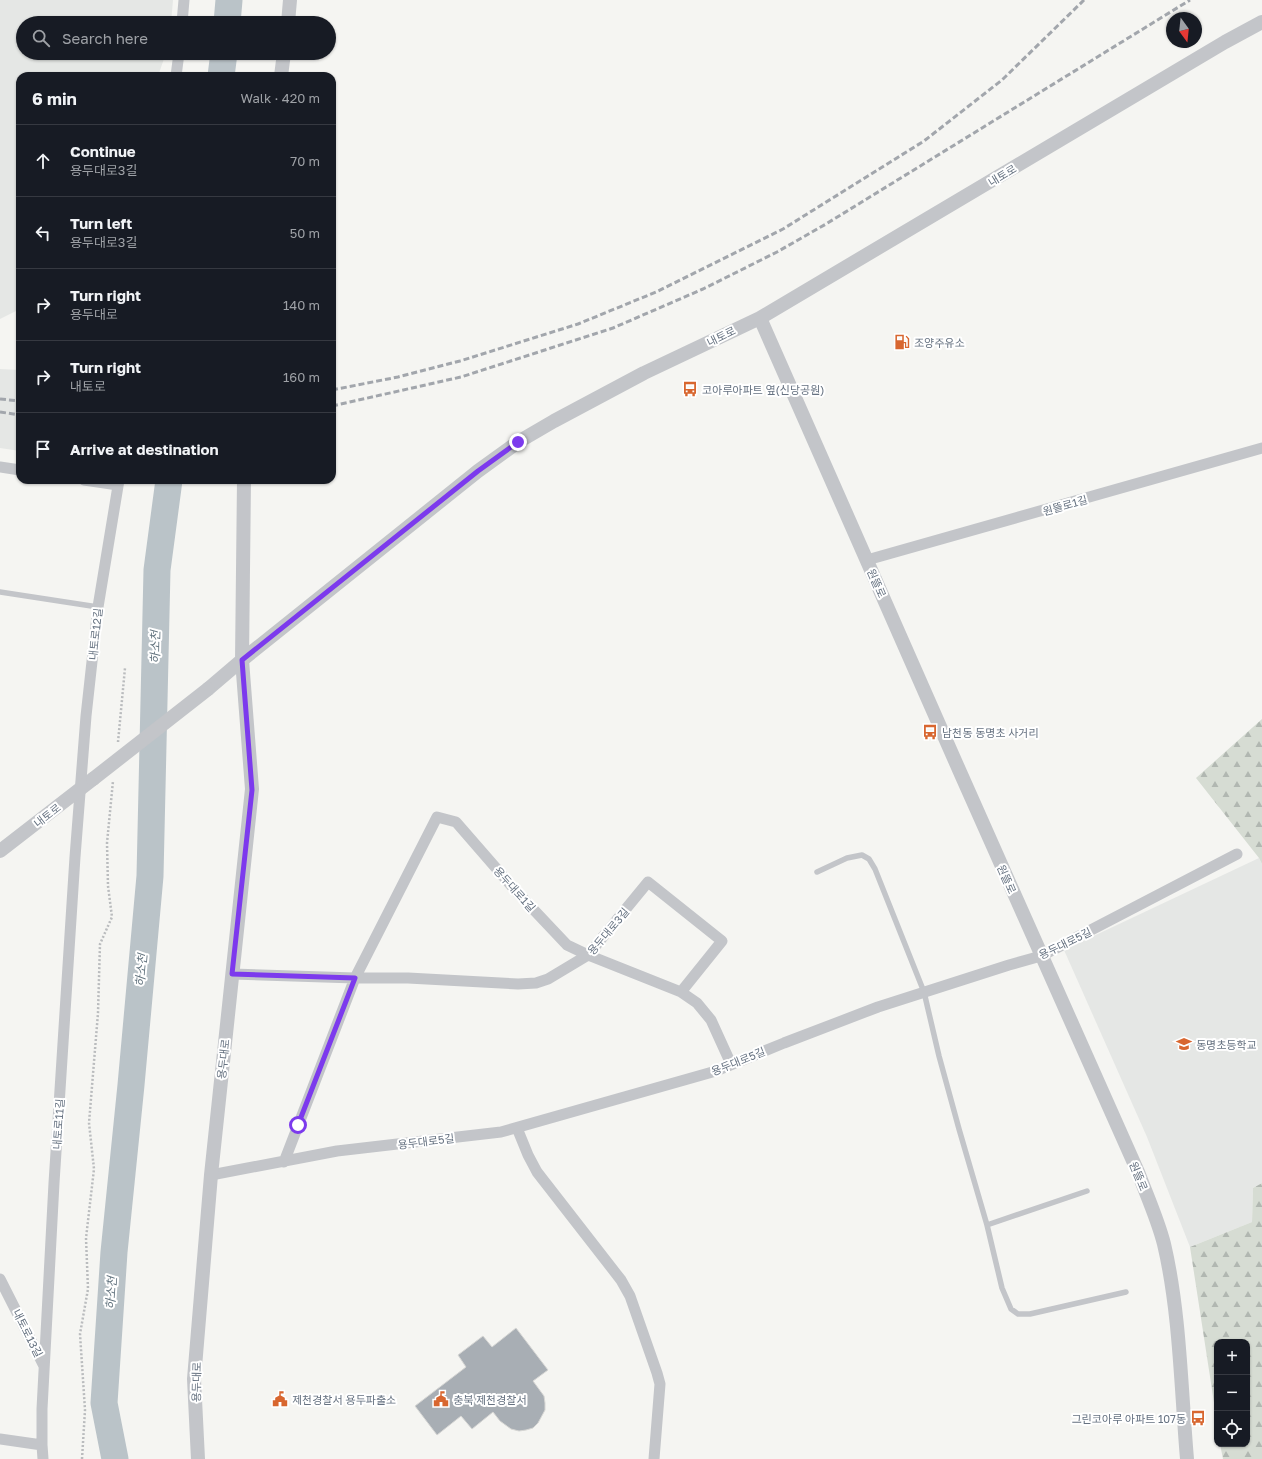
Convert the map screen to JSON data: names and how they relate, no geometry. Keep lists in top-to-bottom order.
{
  "streets": {
    "street": [
      "내토로",
      "원뜰로1길",
      "원뜰로",
      "내토로12길",
      "용두대로1길",
      "용두대로3길",
      "용두대로5길",
      "용두대로",
      "내토로11길",
      "내토로13길"
    ]
  },
  "crossings": [
    ["내토로", "원뜰로"],
    ["내토로", "내토로12길"],
    ["내토로", "용두대로"],
    ["내토로", "내토로11길"],
    ["원뜰로1길", "원뜰로"],
    ["원뜰로", "용두대로5길"],
    ["내토로12길", "내토로11길"],
    ["용두대로1길", "용두대로3길"],
    ["용두대로1길", "용두대로5길"],
    ["용두대로3길", "용두대로"],
    ["용두대로5길", "용두대로"],
    ["내토로11길", "내토로13길"]
  ],
  "water": ["하소천"],
  "places": {
    "fuel station": ["조양주유소"],
    "bus stop": ["코아루아파트 옆(신당공원)", "남천동 동명초 사거리", "그린코아루 아파트 107동"],
    "school or university": ["동명초등학교"],
    "public building": ["제천경찰서 용두파출소", "충북 제천경찰서"]
  },
  "north": "bottom",
  "page": {
    "search": "Search here",
    "heading": ["6 min", "Walk · 420 m"],
    "list": [
      ["Continue", "용두대로3길", "70 m"],
      ["Turn left", "용두대로3길", "50 m"],
      ["Turn right", "용두대로", "140 m"],
      ["Turn right", "내토로", "160 m"],
      "Arrive at destination"
    ],
    "map_buttons": ["+", "−"]
  }
}
